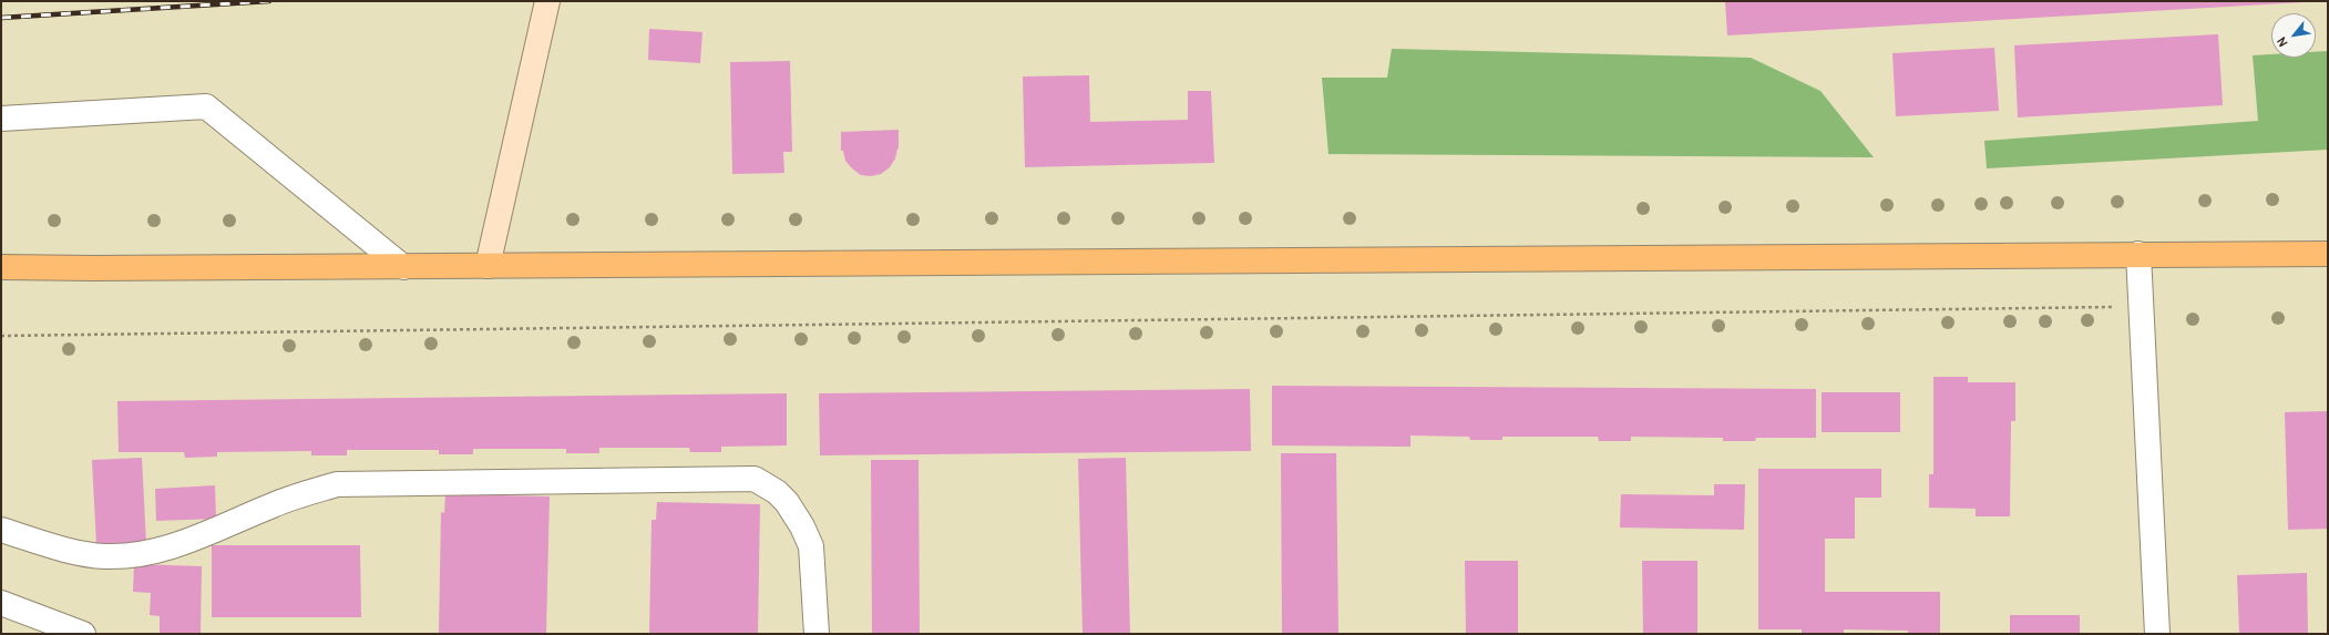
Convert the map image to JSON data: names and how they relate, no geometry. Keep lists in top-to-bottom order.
{
  "north": "bottom left"
}
